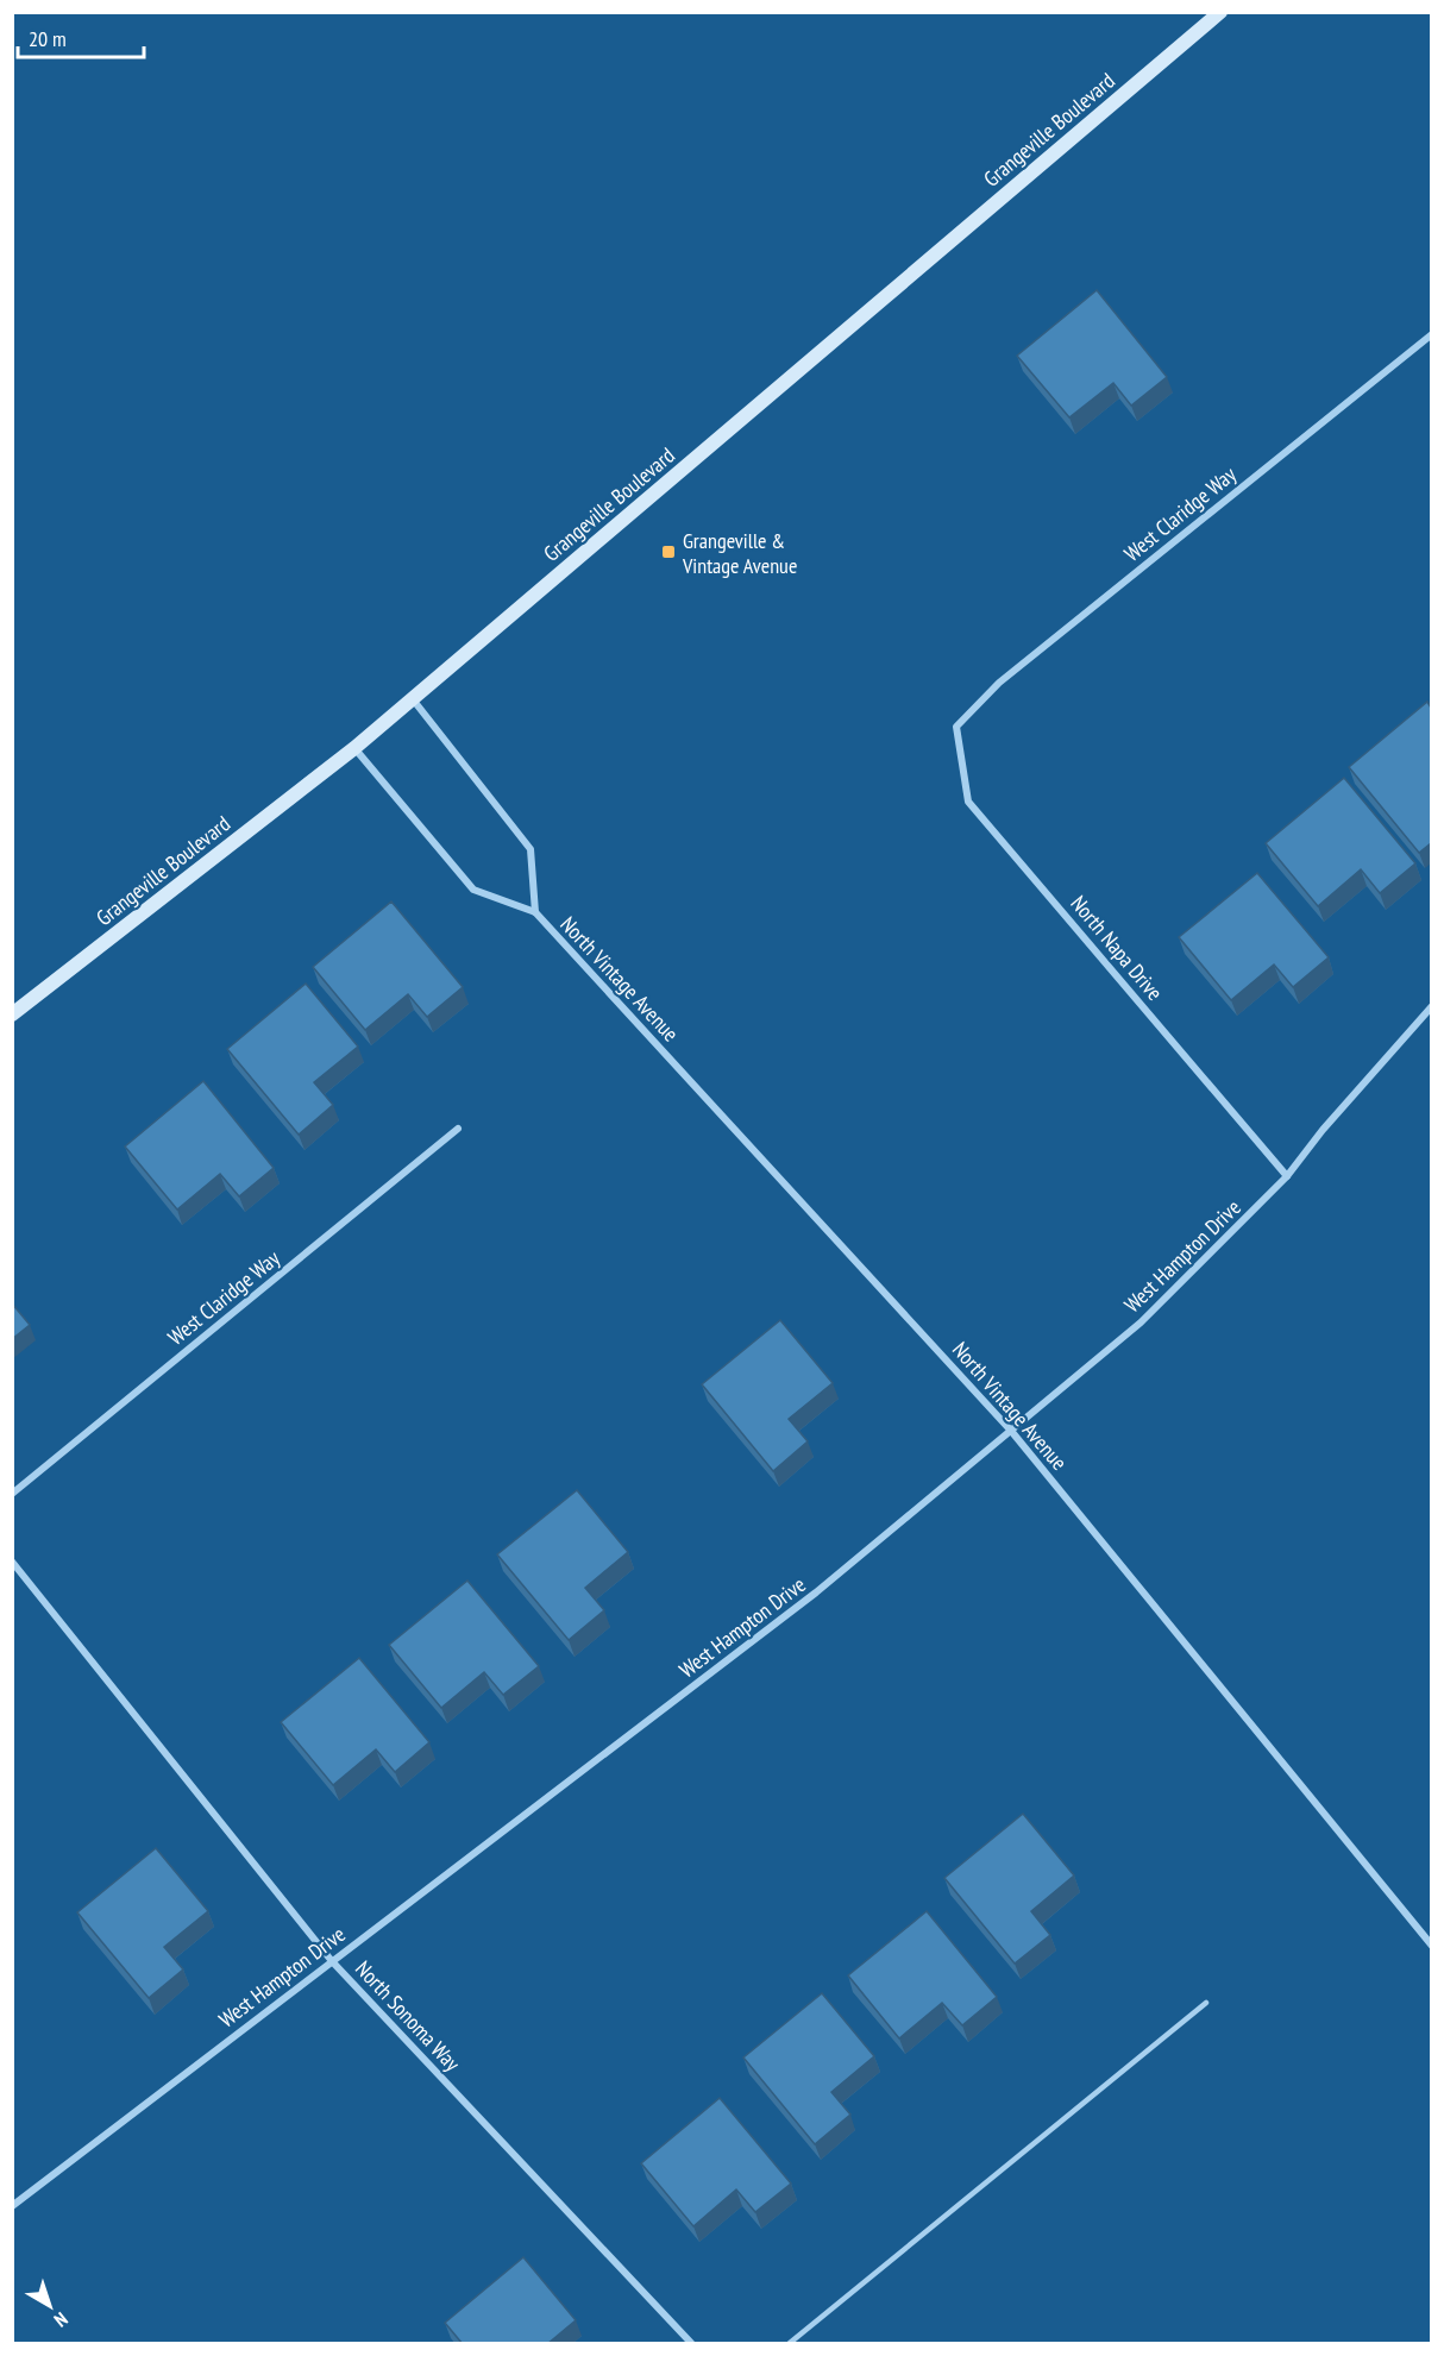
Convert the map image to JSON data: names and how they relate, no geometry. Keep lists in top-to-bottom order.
{
  "streets": {
    "street": [
      "Grangeville Boulevard",
      "West Claridge Way",
      "North Napa Drive",
      "North Vintage Avenue",
      "West Hampton Drive",
      "North Sonoma Way"
    ]
  },
  "crossings": [
    ["Grangeville Boulevard", "North Vintage Avenue"],
    ["West Claridge Way", "North Napa Drive"],
    ["North Napa Drive", "West Hampton Drive"],
    ["North Vintage Avenue", "West Hampton Drive"],
    ["West Hampton Drive", "North Sonoma Way"]
  ],
  "places": {
    "transit": ["Grangeville & Vintage Avenue"]
  },
  "scale_bar": "20 m",
  "north": "bottom right"
}
